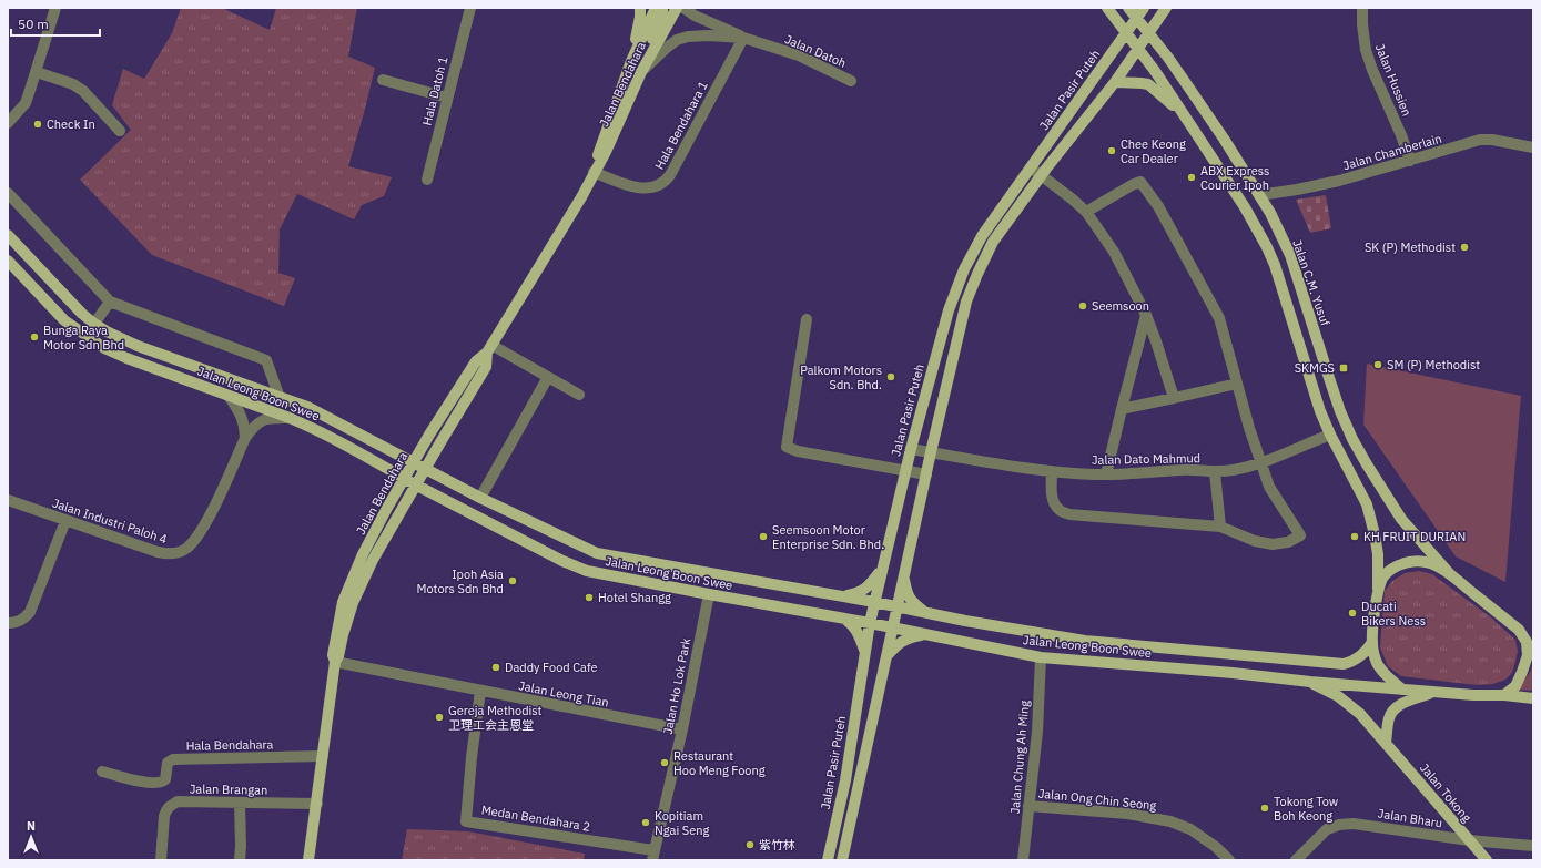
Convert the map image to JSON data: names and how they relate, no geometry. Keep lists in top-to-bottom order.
{
  "streets": {
    "main road": [
      "Jalan Bendahara",
      "Jalan Pasir Puteh",
      "Jalan C.M. Yusuf",
      "Jalan Leong Boon Swee",
      "Jalan Tokong"
    ],
    "street": [
      "Jalan Datoh",
      "Jalan Hussien",
      "Hala Datoh 1",
      "Hala Bendahara 1",
      "Jalan Chamberlain",
      "Jalan Dato Mahmud",
      "Jalan Industri Paloh 4",
      "Jalan Ho Lok Park",
      "Jalan Leong Tian",
      "Hala Bendahara",
      "Jalan Chung Ah Ming",
      "Jalan Brangan",
      "Jalan Ong Chin Seong",
      "Medan Bendahara 2",
      "Jalan Bharu"
    ]
  },
  "crossings": [
    ["Jalan Datoh", "Jalan Bendahara"],
    ["Jalan Datoh", "Hala Bendahara 1"],
    ["Jalan Hussien", "Jalan Chamberlain"],
    ["Jalan Bendahara", "Hala Bendahara 1"],
    ["Jalan Bendahara", "Jalan Leong Boon Swee"],
    ["Jalan Bendahara", "Jalan Leong Tian"],
    ["Jalan Bendahara", "Hala Bendahara"],
    ["Jalan Bendahara", "Jalan Brangan"],
    ["Jalan Pasir Puteh", "Jalan C.M. Yusuf"],
    ["Jalan Pasir Puteh", "Jalan Leong Boon Swee"],
    ["Jalan Pasir Puteh", "Jalan Dato Mahmud"],
    ["Jalan Chamberlain", "Jalan C.M. Yusuf"],
    ["Jalan C.M. Yusuf", "Jalan Leong Boon Swee"],
    ["Jalan Leong Boon Swee", "Jalan Industri Paloh 4"],
    ["Jalan Leong Boon Swee", "Jalan Ho Lok Park"],
    ["Jalan Leong Boon Swee", "Jalan Chung Ah Ming"],
    ["Jalan Leong Boon Swee", "Jalan Tokong"],
    ["Jalan Ho Lok Park", "Jalan Leong Tian"],
    ["Jalan Ho Lok Park", "Medan Bendahara 2"],
    ["Jalan Leong Tian", "Medan Bendahara 2"],
    ["Jalan Chung Ah Ming", "Jalan Ong Chin Seong"],
    ["Jalan Tokong", "Jalan Bharu"]
  ],
  "places": {
    "other": [
      "Check In",
      "Chee Keong Car Dealer",
      "ABX Express Courier Ipoh",
      "SK (P) Methodist",
      "Seemsoon",
      "Bunga Raya Motor Sdn Bhd",
      "SM (P) Methodist",
      "Palkom Motors Sdn. Bhd.",
      "Seemsoon Motor Enterprise Sdn. Bhd.",
      "KH FRUIT DURIAN",
      "Ipoh Asia Motors Sdn Bhd",
      "Hotel Shangg",
      "Ducati Bikers Ness",
      "Daddy Food Cafe",
      "Gereja Methodist 卫理工会主恩堂",
      "Restaurant Hoo Meng Foong",
      "Tokong Tow Boh Keong",
      "Kopitiam Ngai Seng",
      "紫竹林"
    ],
    "transit": ["SKMGS"]
  },
  "scale_bar": "50 m",
  "north": "top"
}
